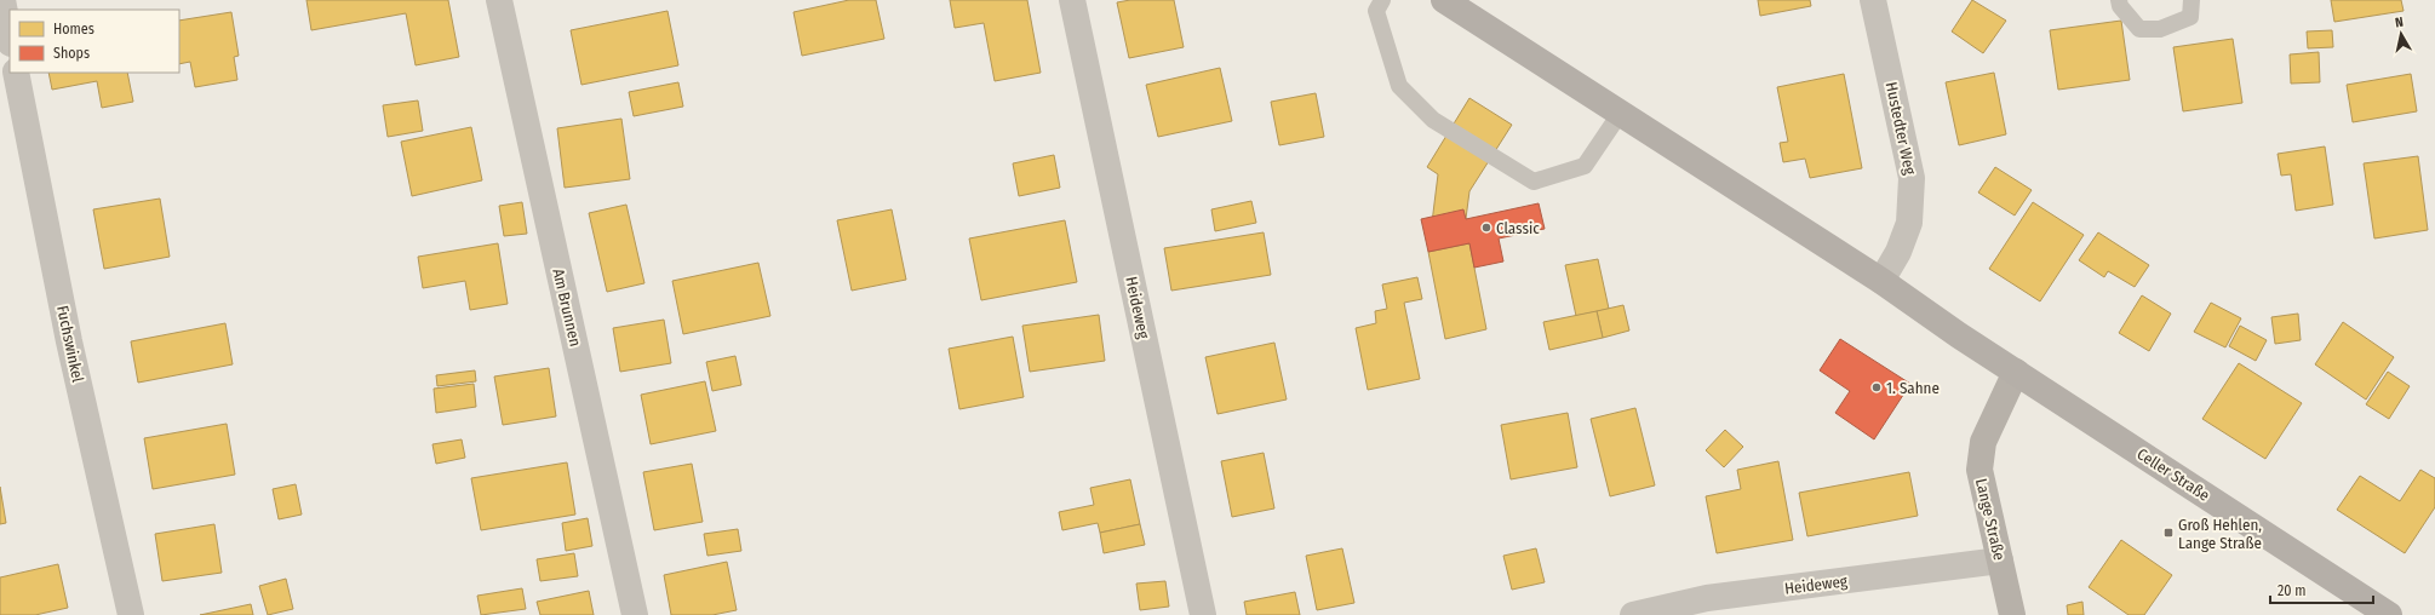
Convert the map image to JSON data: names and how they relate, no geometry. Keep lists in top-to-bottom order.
{
  "streets": {
    "main road": ["Celler Straße", "Lange Straße"],
    "street": [
      "Hustedter Weg",
      "Am Brunnen",
      "Heideweg",
      "Fuchswinkel"
    ]
  },
  "crossings": [
    ["Hustedter Weg", "Celler Straße"],
    ["Heideweg", "Lange Straße"],
    ["Celler Straße", "Lange Straße"]
  ],
  "places": {
    "other": ["Classic", "1. Sahne"],
    "transit": ["Groß Hehlen, Lange Straße"]
  },
  "legend": ["Homes", "Shops"],
  "scale_bar": "20 m",
  "north": "top"
}
